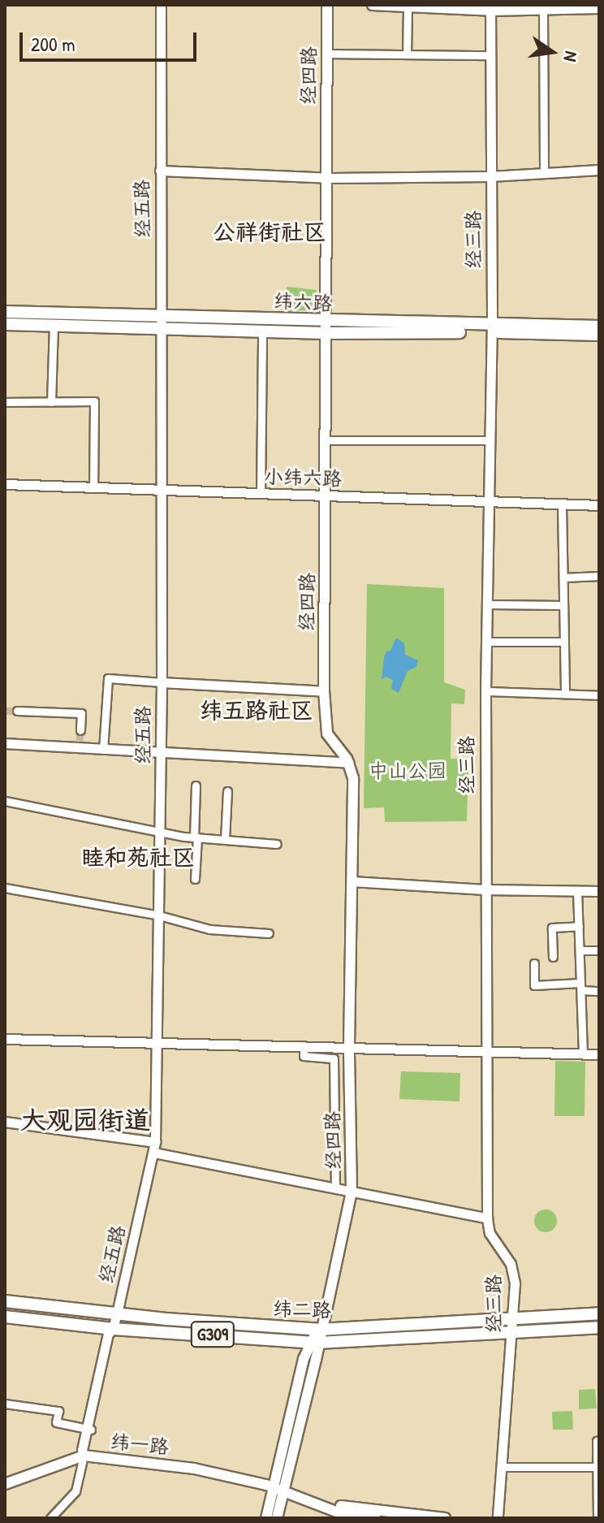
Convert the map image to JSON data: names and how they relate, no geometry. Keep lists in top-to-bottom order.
{
  "streets": {
    "main road": [
      "经四路",
      "纬六路",
      "纬二路",
      "G309",
      "纬一路"
    ],
    "street": ["经五路", "经三路", "小纬六路"]
  },
  "crossings": [
    ["经四路", "纬六路"],
    ["经四路", "小纬六路"],
    ["经四路", "纬二路"],
    ["经四路", "纬一路"],
    ["经五路", "纬六路"],
    ["经五路", "小纬六路"],
    ["经五路", "纬二路"],
    ["经五路", "纬一路"],
    ["经三路", "纬六路"],
    ["经三路", "小纬六路"],
    ["经三路", "纬二路"]
  ],
  "districts": [
    "公祥街社区",
    "纬五路社区",
    "睦和苑社区",
    "大观园街道"
  ],
  "parks": ["中山公园"],
  "scale_bar": "200 m",
  "north": "right"
}
